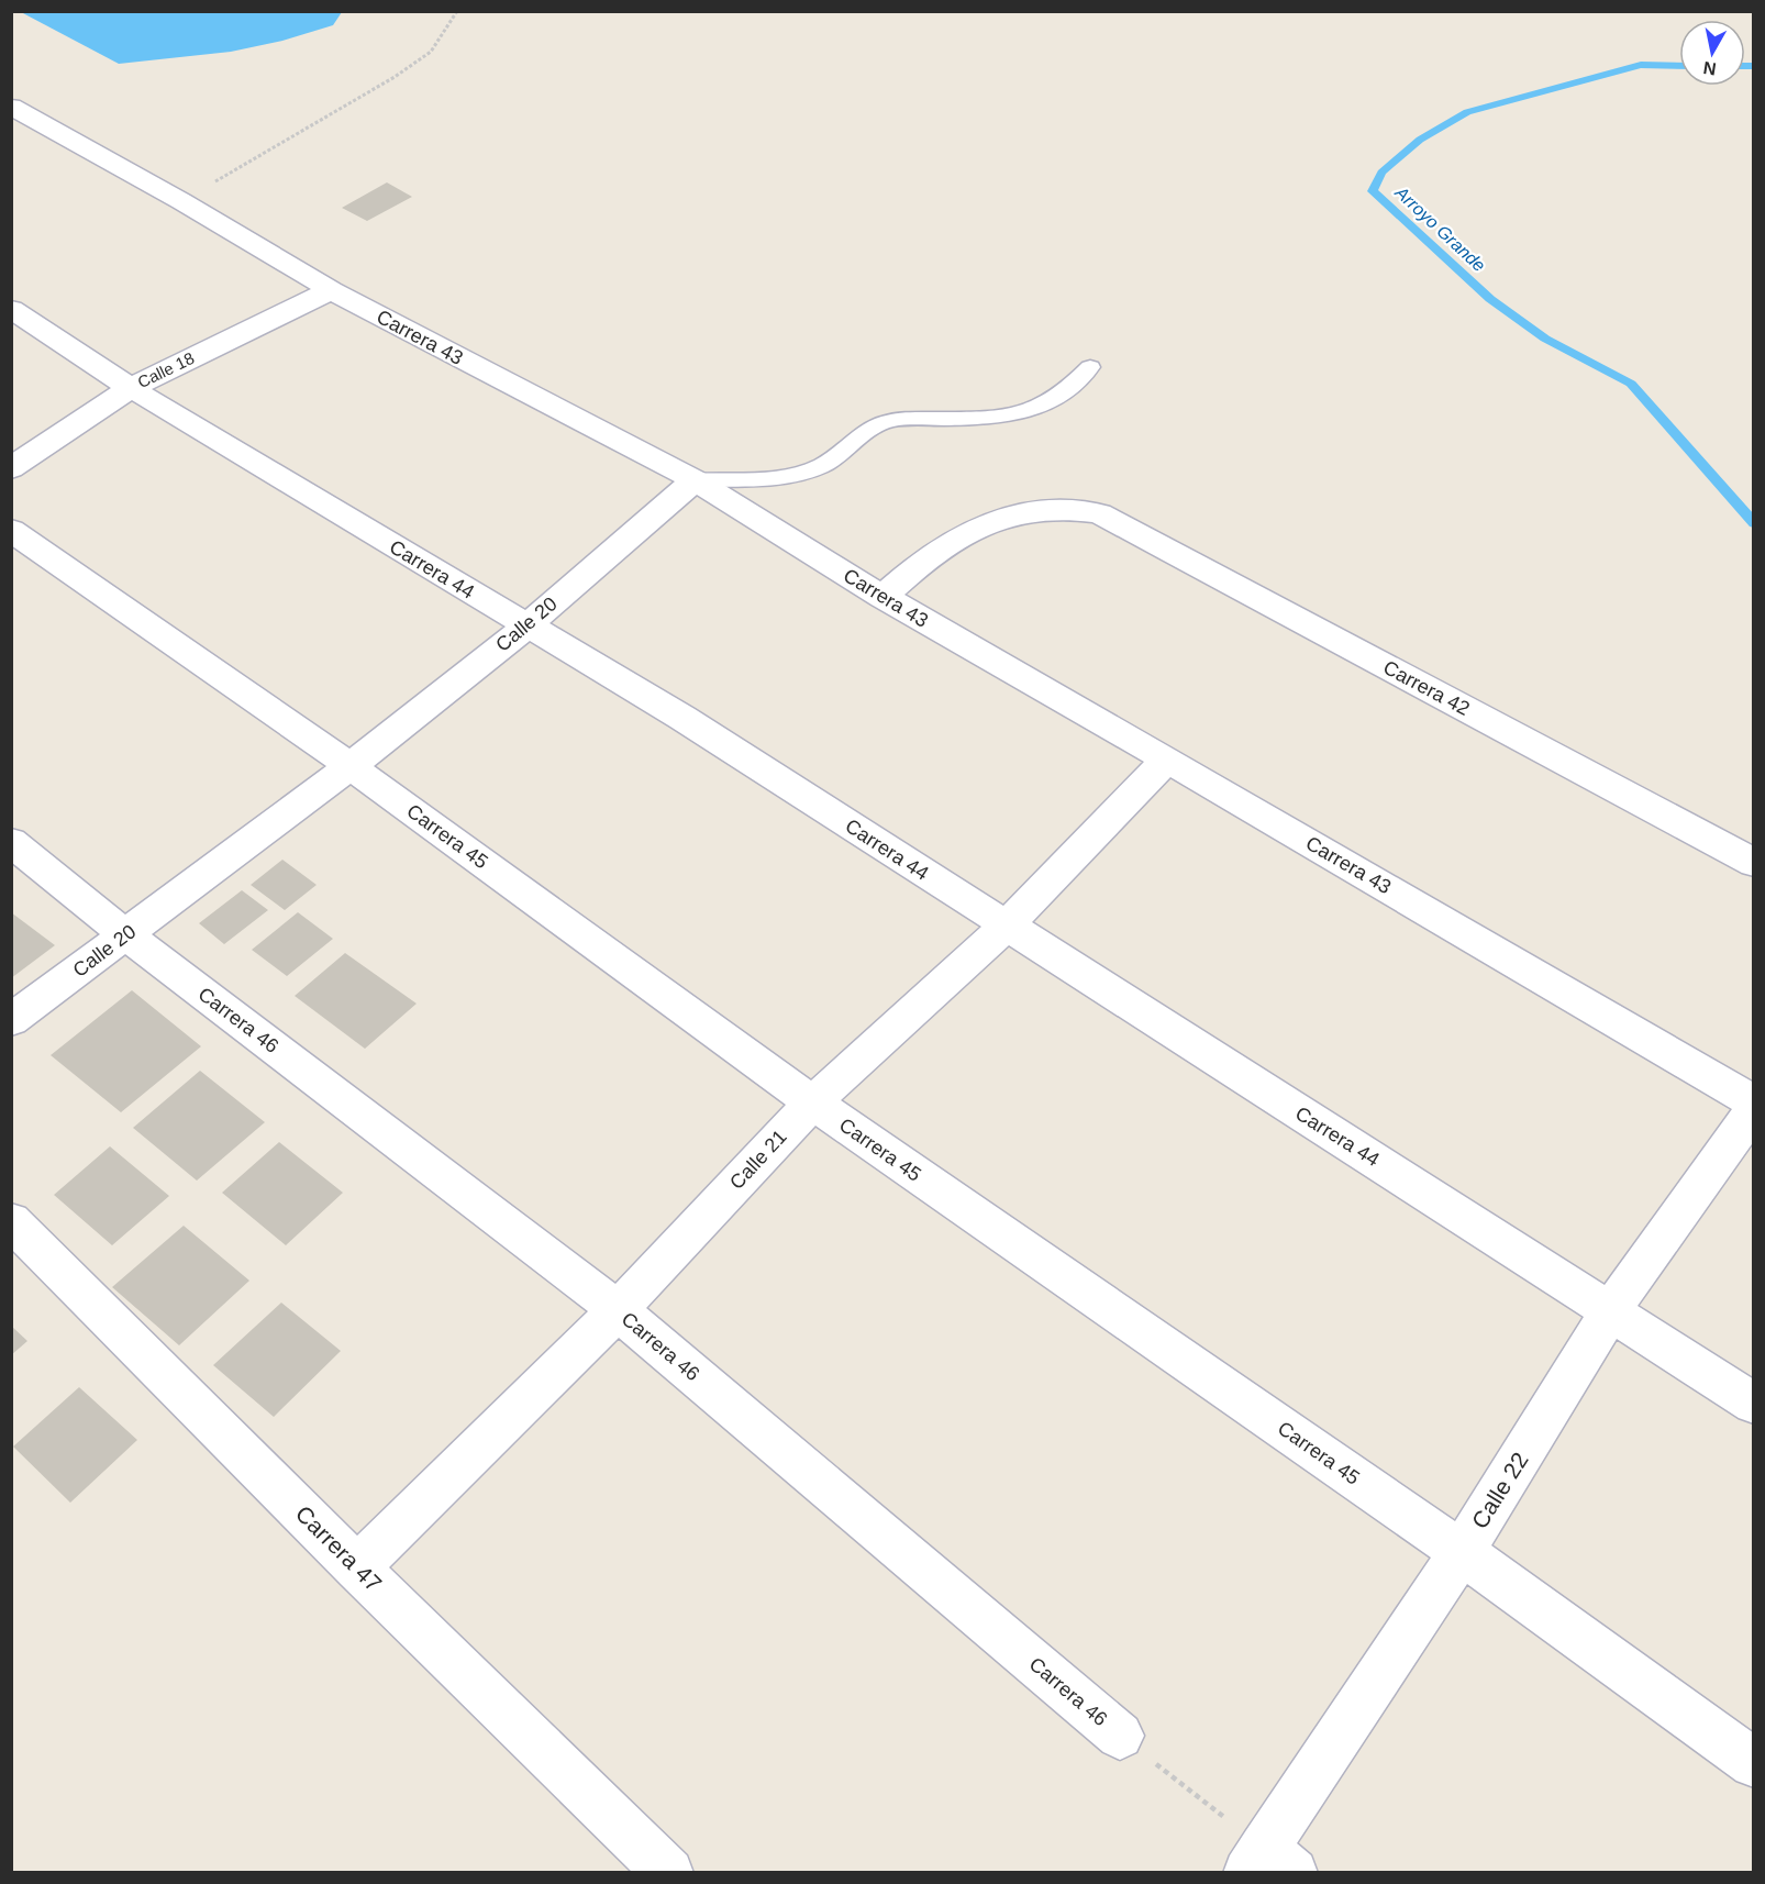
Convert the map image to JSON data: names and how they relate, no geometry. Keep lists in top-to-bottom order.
{
  "streets": {
    "street": [
      "Carrera 43",
      "Calle 18",
      "Carrera 44",
      "Calle 20",
      "Carrera 42",
      "Carrera 45",
      "Carrera 46",
      "Calle 21",
      "Calle 22",
      "Carrera 47"
    ]
  },
  "crossings": [
    ["Carrera 43", "Calle 18"],
    ["Carrera 43", "Calle 20"],
    ["Carrera 43", "Carrera 42"],
    ["Carrera 43", "Calle 21"],
    ["Calle 18", "Carrera 44"],
    ["Carrera 44", "Calle 20"],
    ["Carrera 44", "Calle 21"],
    ["Carrera 44", "Calle 22"],
    ["Calle 20", "Carrera 45"],
    ["Calle 20", "Carrera 46"],
    ["Carrera 45", "Calle 21"],
    ["Carrera 45", "Calle 22"],
    ["Carrera 46", "Calle 21"],
    ["Carrera 46", "Calle 22"],
    ["Calle 21", "Carrera 47"]
  ],
  "water": ["Arroyo Grande"],
  "north": "bottom"
}
